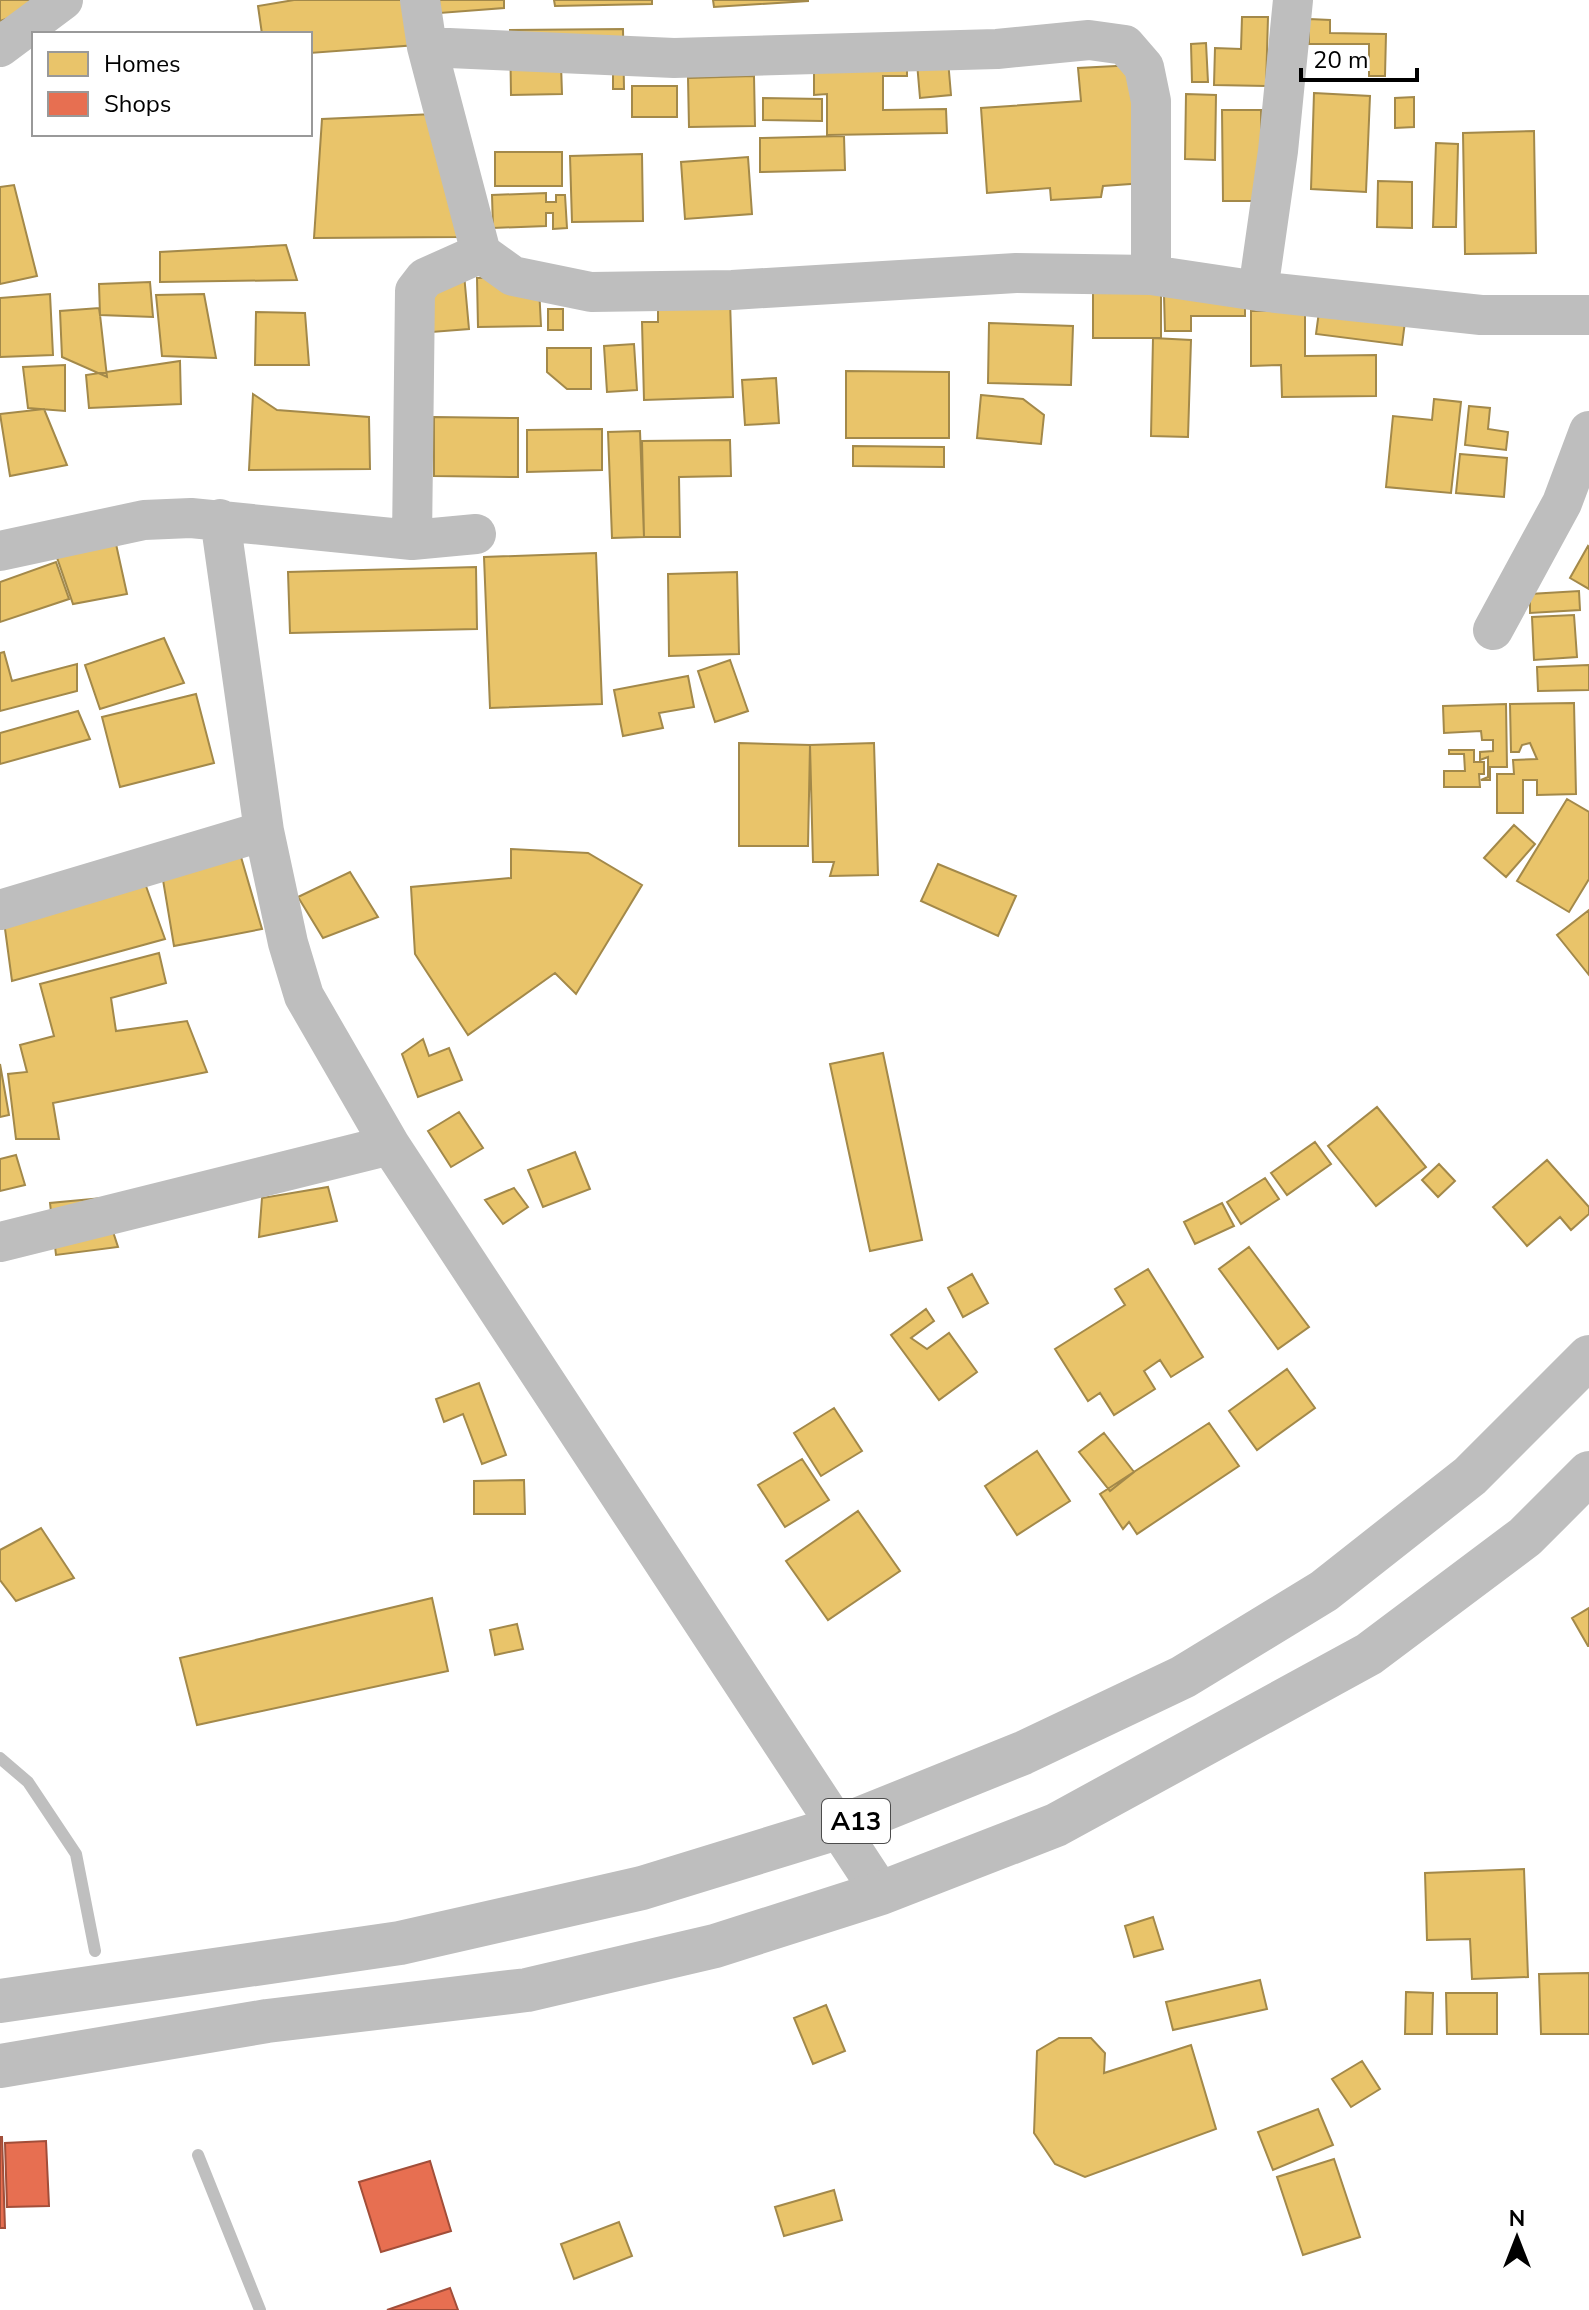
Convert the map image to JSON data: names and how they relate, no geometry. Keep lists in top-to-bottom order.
{
  "streets": {
    "highway": ["A13"]
  },
  "legend": ["Homes", "Shops"],
  "scale_bar": "20 m",
  "north": "top"
}
